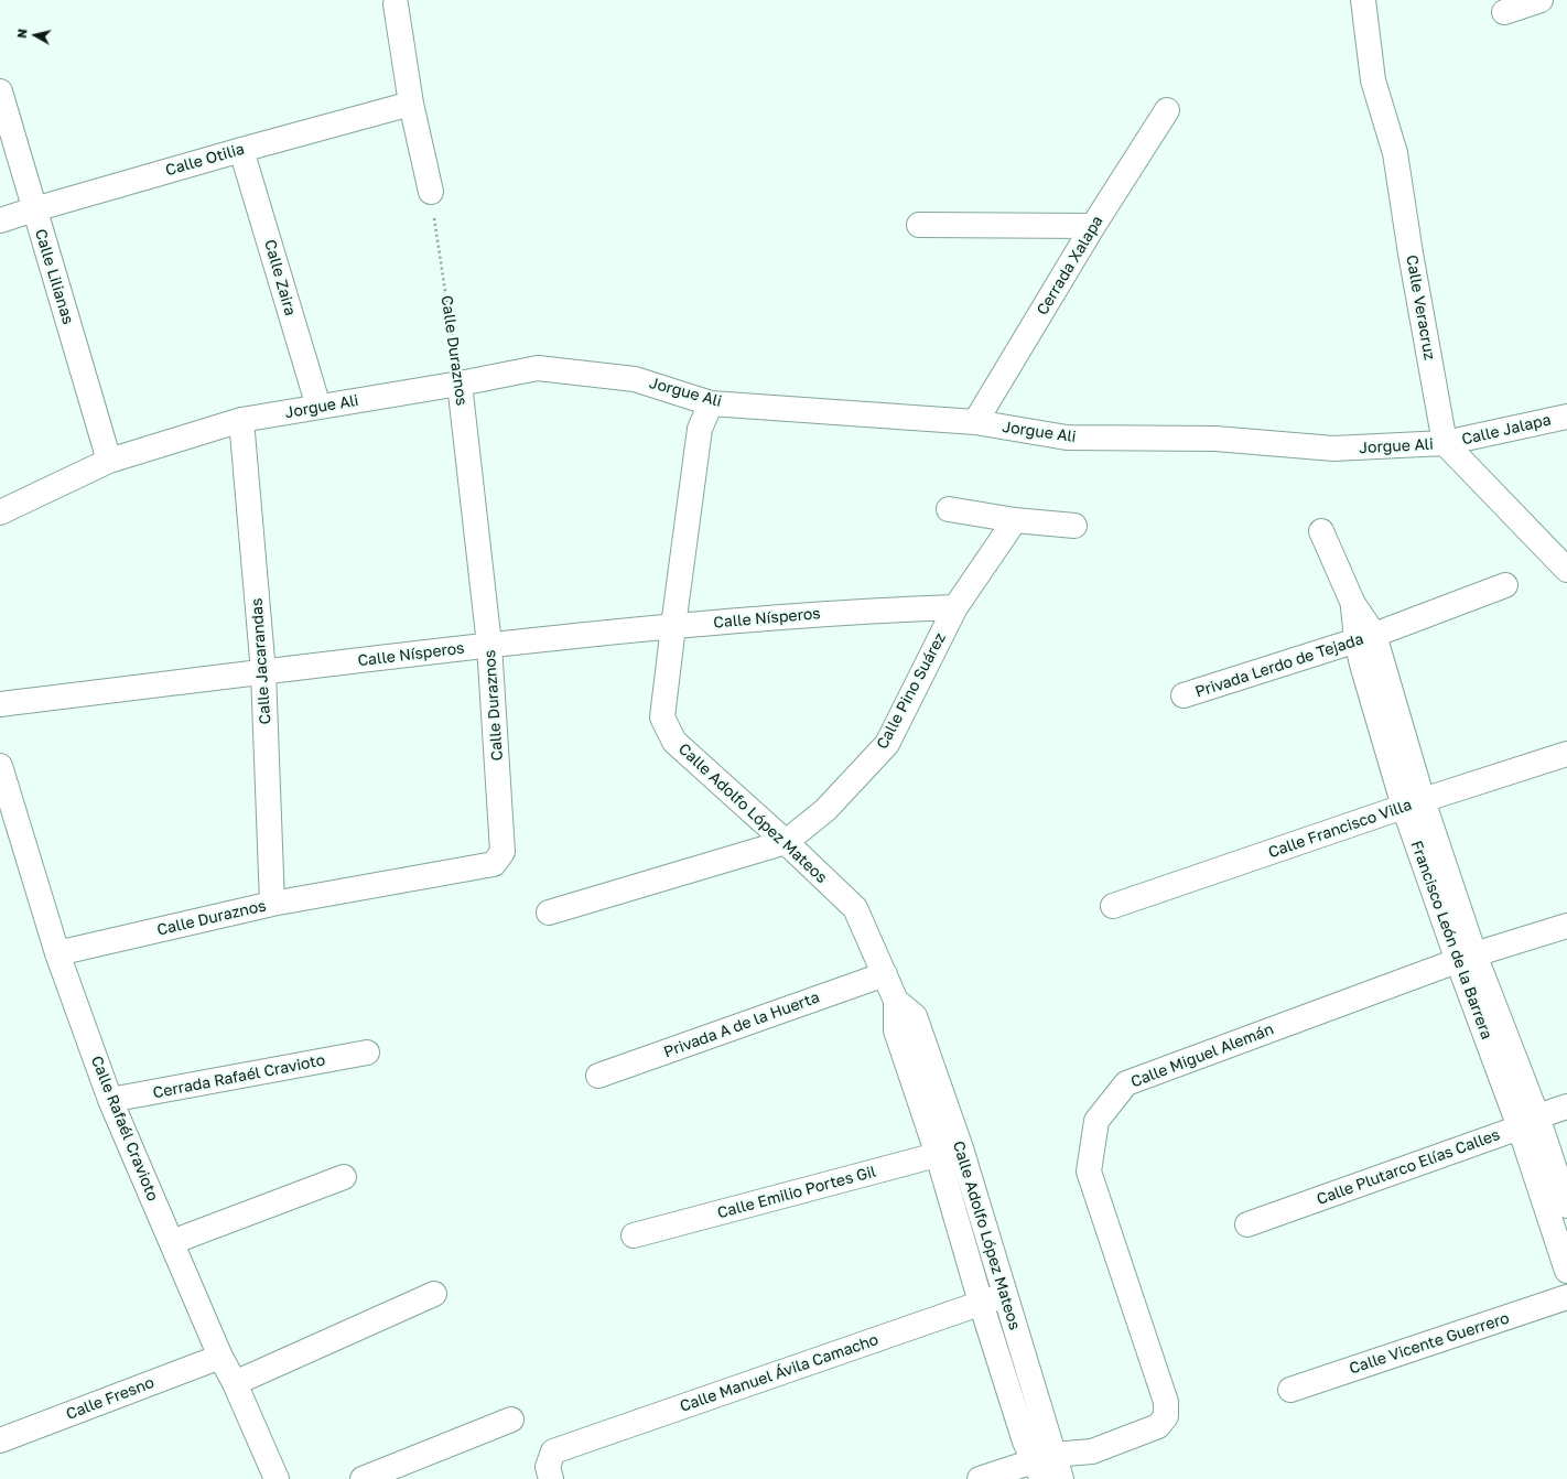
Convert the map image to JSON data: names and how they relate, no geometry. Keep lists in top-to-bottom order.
{
  "streets": {
    "street": [
      "Calle Otilia",
      "Cerrada Xalapa",
      "Calle Lilianas",
      "Calle Zaira",
      "Calle Veracruz",
      "Calle Duraznos",
      "Jorgue Ali",
      "Calle Jalapa",
      "Calle Nísperos",
      "Calle Jacarandas",
      "Privada Lerdo de Tejada",
      "Calle Pino Suárez",
      "Calle Adolfo López Mateos",
      "Calle Francisco Villa",
      "Francisco León de la Barrera",
      "Privada A de la Huerta",
      "Calle Miguel Alemán",
      "Cerrada Rafaél Cravioto",
      "Calle Rafaél Cravioto",
      "Calle Plutarco Elías Calles",
      "Calle Emilio Portes Gil",
      "Calle Vicente Guerrero",
      "Calle Manuel Ávila Camacho",
      "Calle Fresno"
    ]
  },
  "crossings": [
    ["Calle Otilia", "Calle Lilianas"],
    ["Calle Otilia", "Calle Zaira"],
    ["Cerrada Xalapa", "Jorgue Ali"],
    ["Calle Lilianas", "Jorgue Ali"],
    ["Calle Zaira", "Jorgue Ali"],
    ["Calle Veracruz", "Jorgue Ali"],
    ["Calle Veracruz", "Calle Jalapa"],
    ["Calle Duraznos", "Jorgue Ali"],
    ["Calle Duraznos", "Calle Nísperos"],
    ["Calle Duraznos", "Calle Jacarandas"],
    ["Calle Duraznos", "Calle Rafaél Cravioto"],
    ["Jorgue Ali", "Calle Jalapa"],
    ["Jorgue Ali", "Calle Jacarandas"],
    ["Jorgue Ali", "Calle Adolfo López Mateos"],
    ["Calle Nísperos", "Calle Jacarandas"],
    ["Calle Nísperos", "Calle Pino Suárez"],
    ["Calle Nísperos", "Calle Adolfo López Mateos"],
    ["Privada Lerdo de Tejada", "Francisco León de la Barrera"],
    ["Calle Pino Suárez", "Calle Adolfo López Mateos"],
    ["Calle Adolfo López Mateos", "Privada A de la Huerta"],
    ["Calle Adolfo López Mateos", "Calle Miguel Alemán"],
    ["Calle Adolfo López Mateos", "Calle Emilio Portes Gil"],
    ["Calle Adolfo López Mateos", "Calle Manuel Ávila Camacho"],
    ["Calle Francisco Villa", "Francisco León de la Barrera"],
    ["Francisco León de la Barrera", "Calle Miguel Alemán"],
    ["Francisco León de la Barrera", "Calle Plutarco Elías Calles"],
    ["Cerrada Rafaél Cravioto", "Calle Rafaél Cravioto"],
    ["Calle Rafaél Cravioto", "Calle Fresno"]
  ],
  "north": "left"
}
